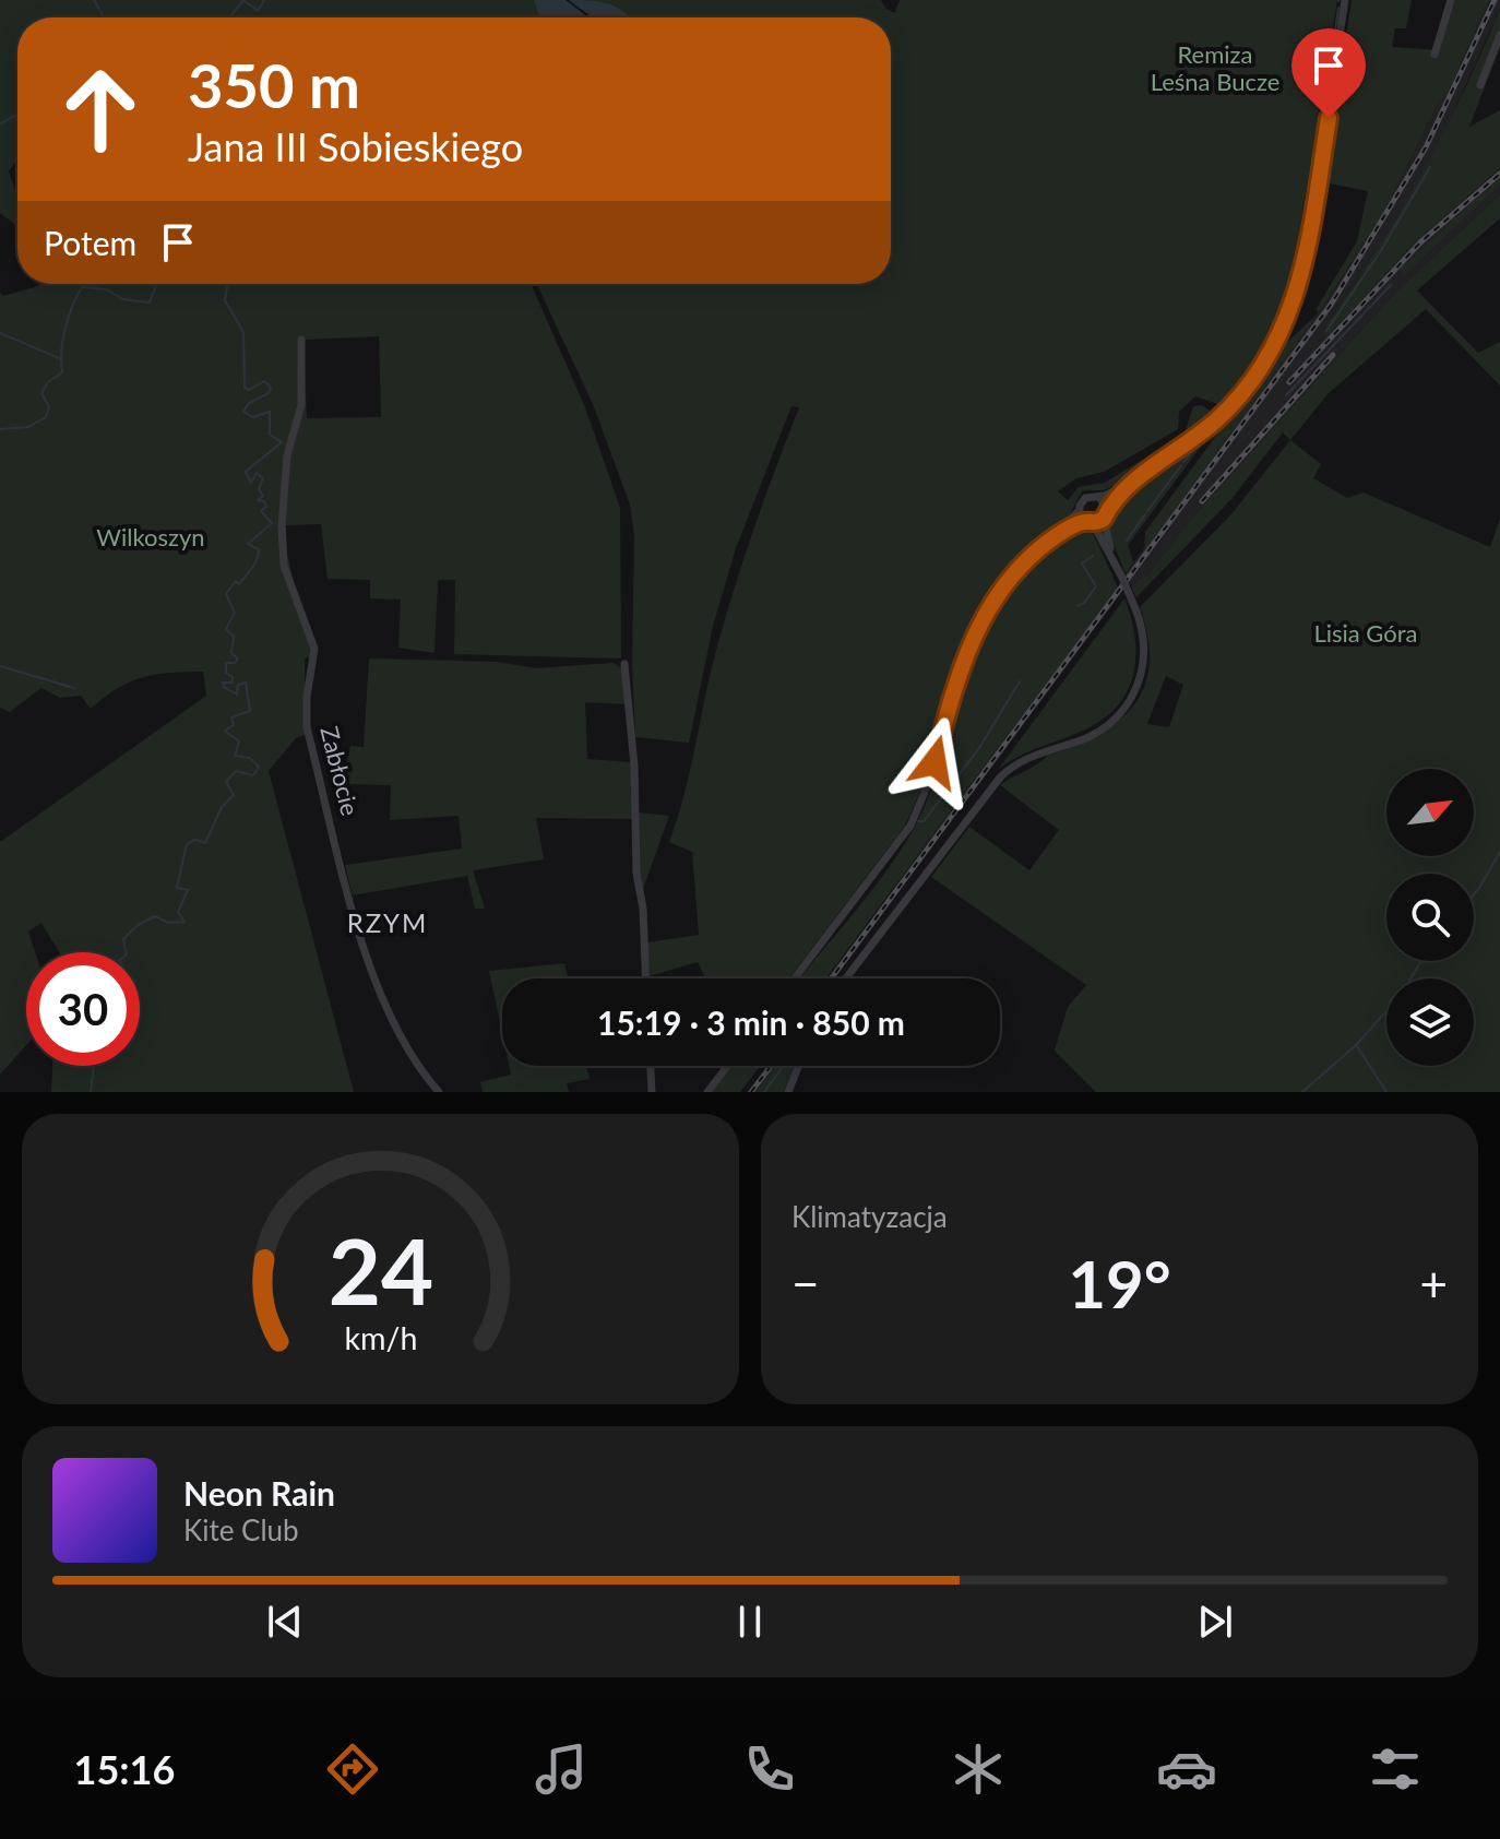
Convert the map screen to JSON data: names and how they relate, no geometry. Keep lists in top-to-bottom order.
{
  "streets": {
    "street": ["Zabłocie"]
  },
  "districts": ["RZYM"],
  "parks": ["Remiza Leśna Bucze", "Wilkoszyn", "Lisia Góra"],
  "north": "top right",
  "page": {
    "turn": ["350 m", "Jana III Sobieskiego"],
    "then": "Potem",
    "limit": "30",
    "trip": "15:19 · 3 min · 850 m",
    "tile": "Klimatyzacja",
    "heat": ["−", "19°", "+"],
    "song": ["Neon Rain", "Kite Club"],
    "tabs": "15:16",
    "gauge": ["24", "km/h"]
  }
}
